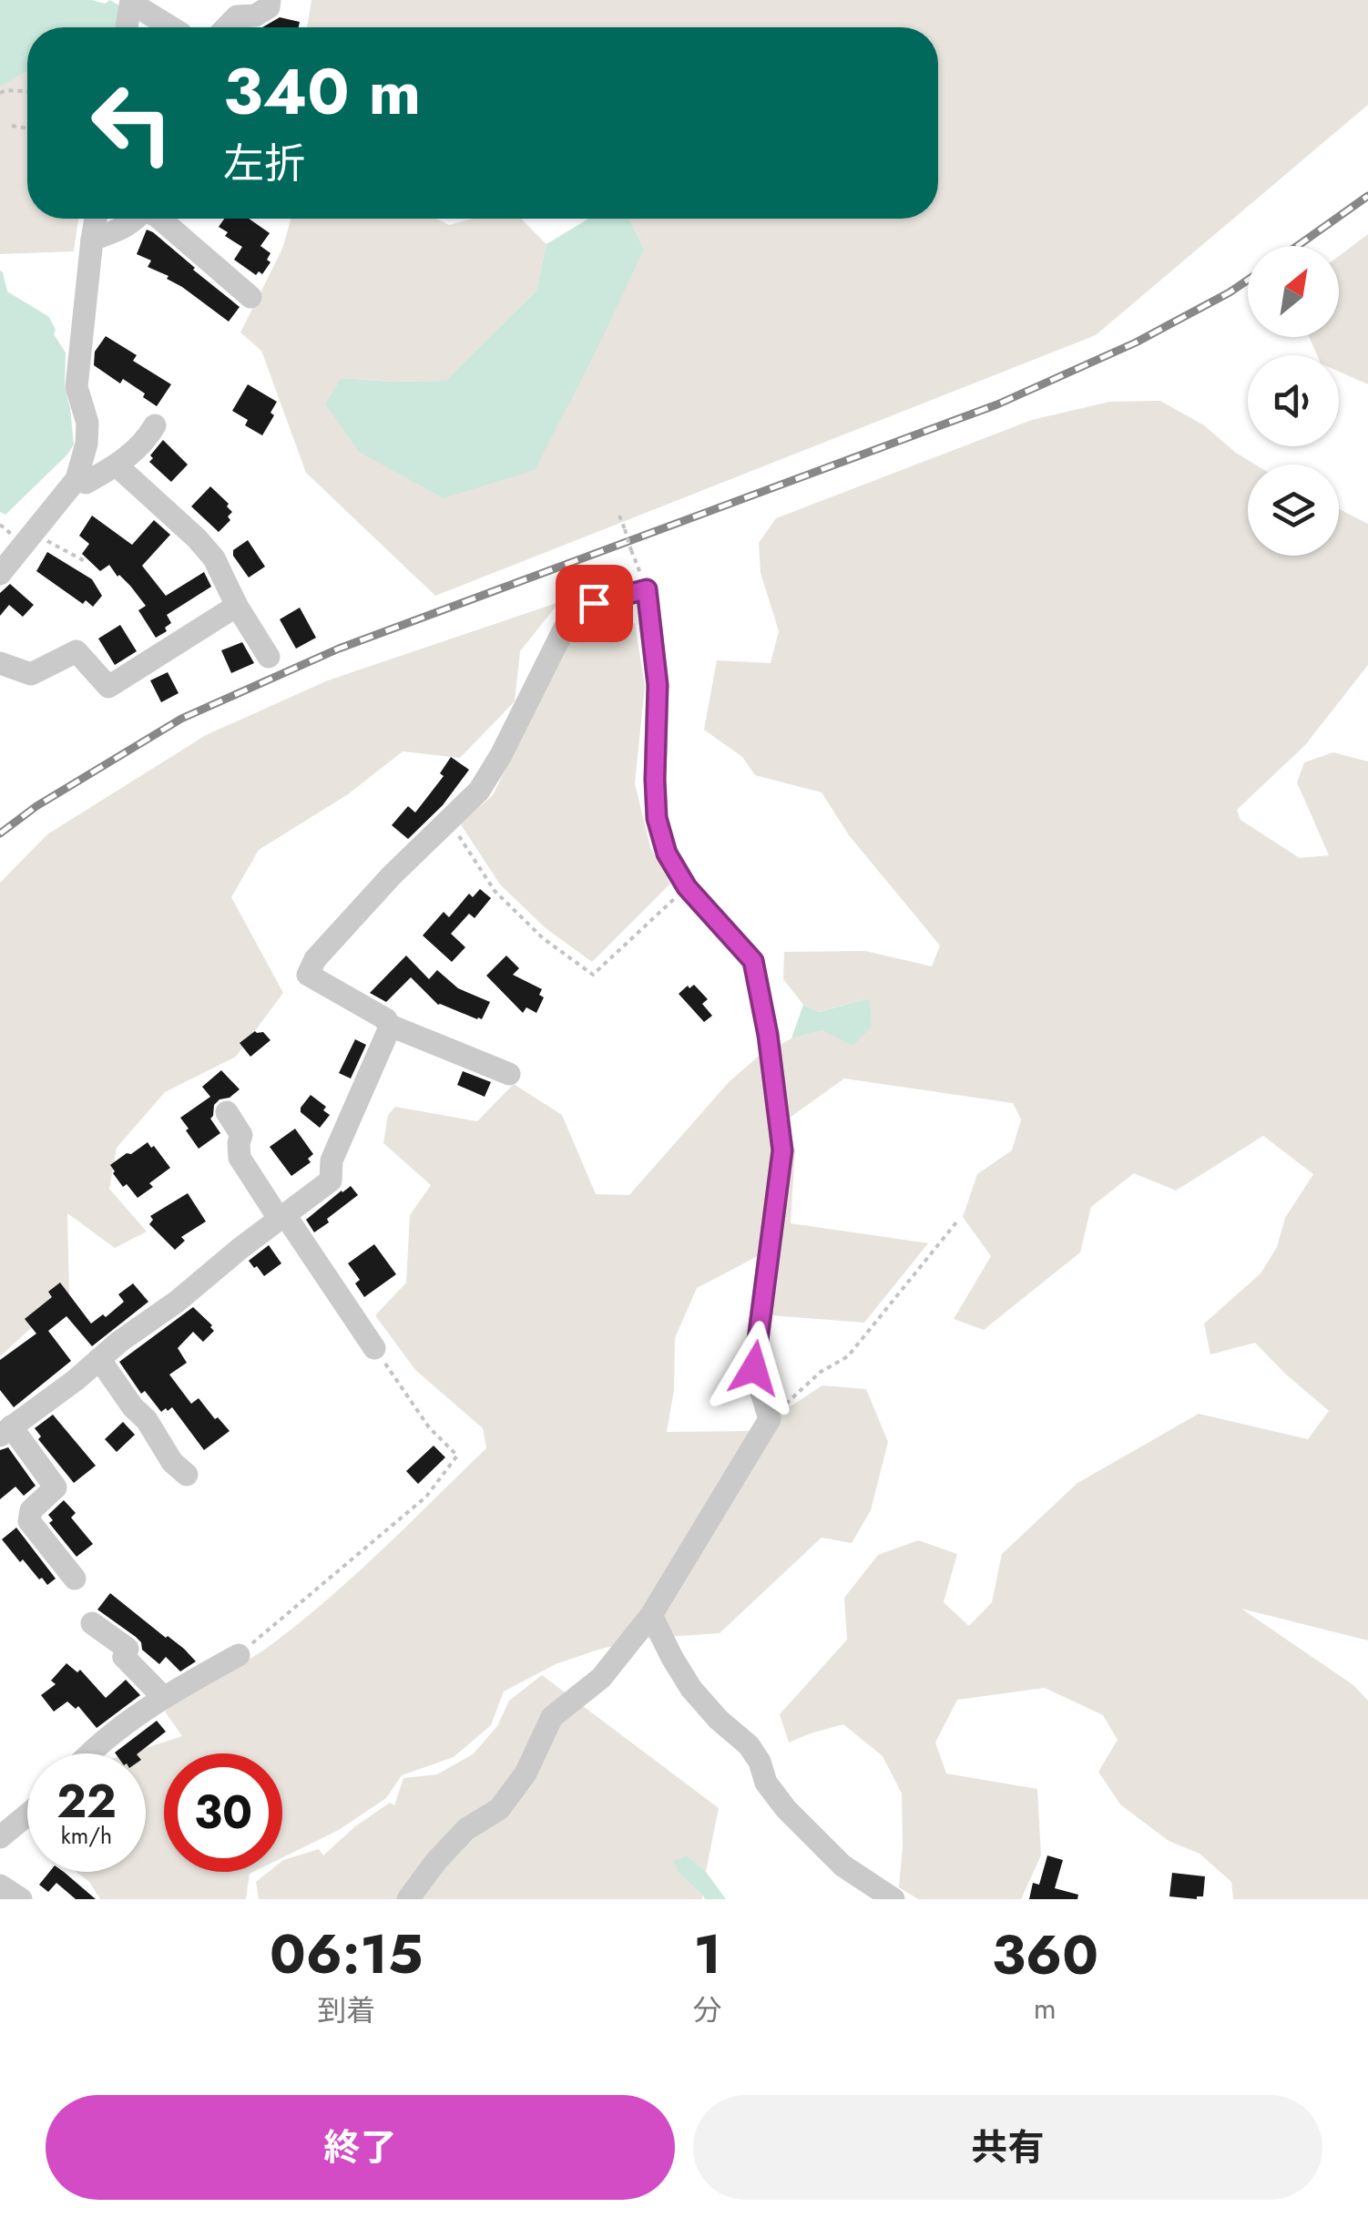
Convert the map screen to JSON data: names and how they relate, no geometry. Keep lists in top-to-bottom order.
{
  "north": "top right",
  "page": {
    "turn": ["340 m", "左折"],
    "speed": "22 km/h",
    "limit": "30",
    "eta": [
      "06:15",
      "到着",
      "1",
      "分",
      "360",
      "m"
    ],
    "buttons": ["終了", "共有"]
  }
}
